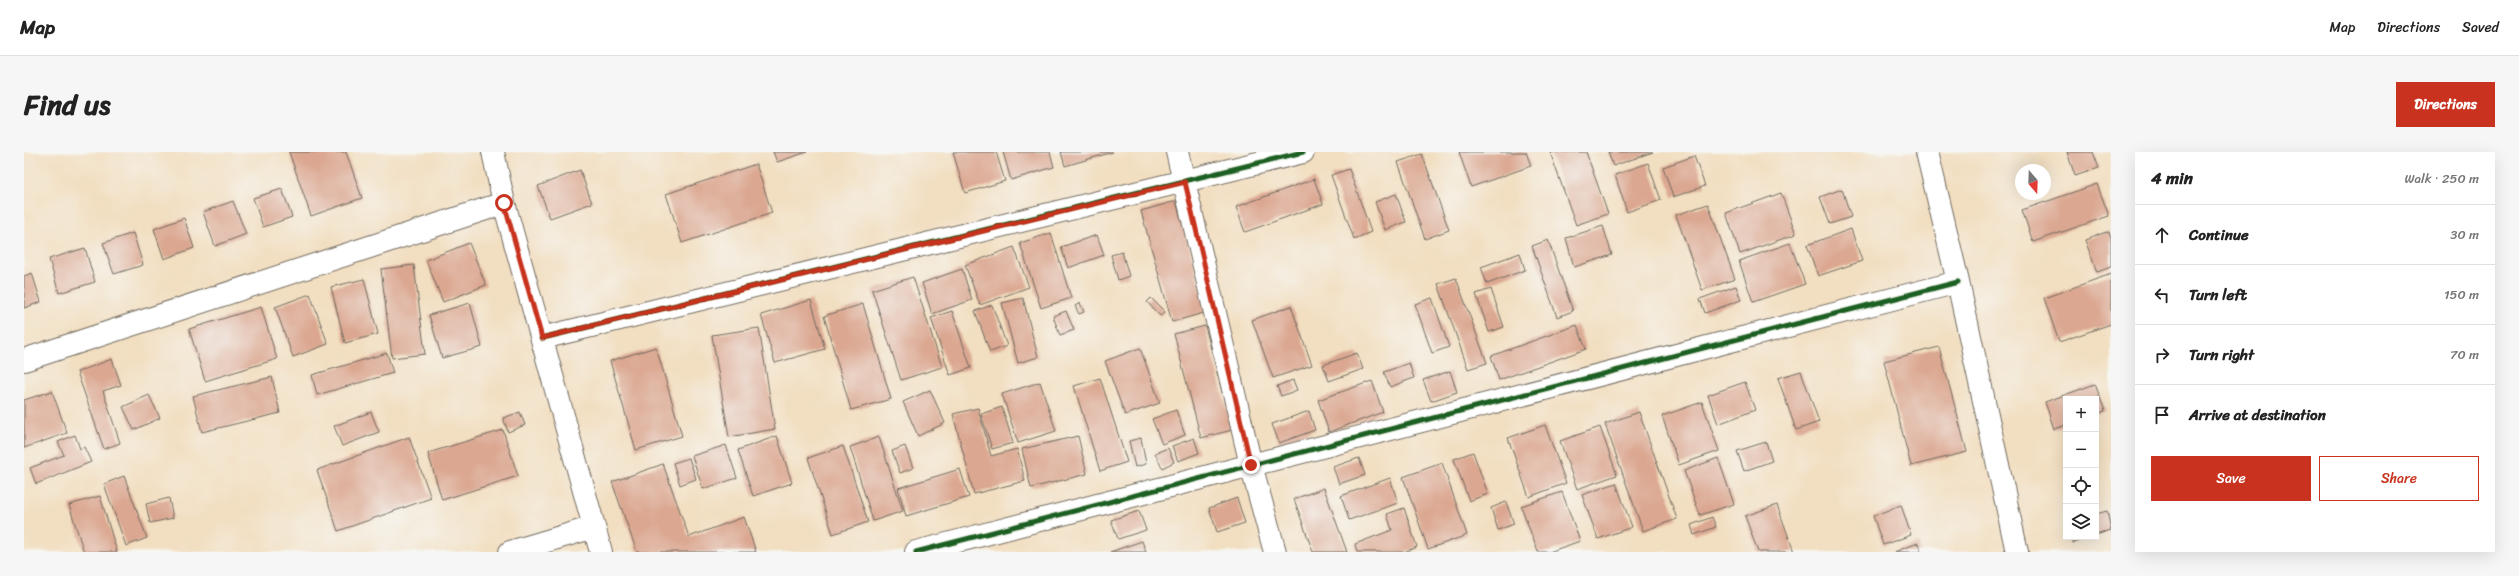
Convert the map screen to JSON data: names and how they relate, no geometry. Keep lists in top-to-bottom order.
{
  "north": "bottom",
  "page": {
    "header": "Map",
    "nav": ["Map", "Directions", "Saved"],
    "title": "Find us",
    "buttons": [
      "Directions",
      ["Save", "Share"]
    ],
    "heading": ["4 min", "Walk · 250 m"],
    "list": [
      ["Continue", "30 m"],
      ["Turn left", "150 m"],
      ["Turn right", "70 m"],
      "Arrive at destination"
    ],
    "map_buttons": ["+", "−"]
  }
}
